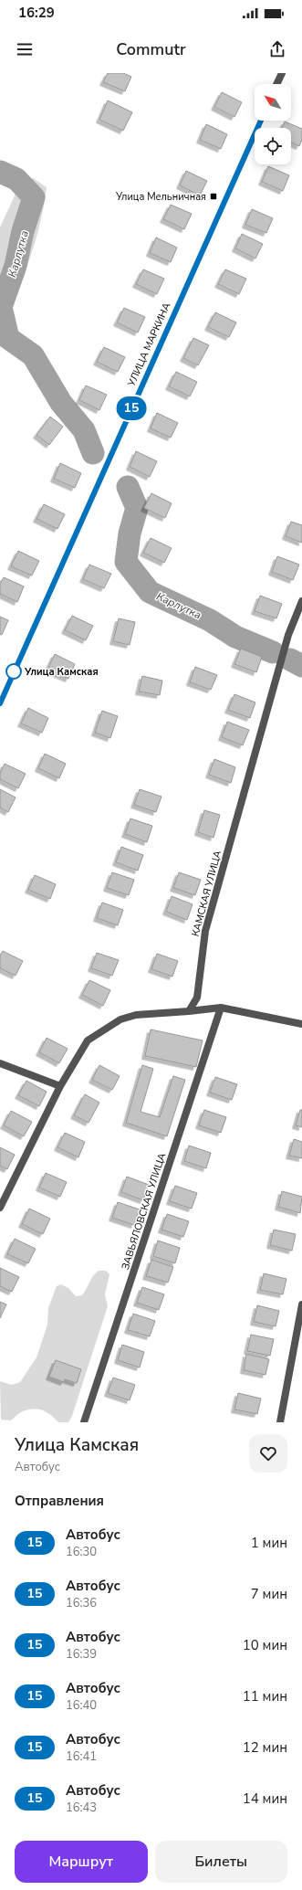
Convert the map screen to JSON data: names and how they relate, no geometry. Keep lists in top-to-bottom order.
{
  "streets": {
    "street": ["УЛИЦА МАРКИНА", "КАМСКАЯ УЛИЦА", "ЗАВЬЯЛОВСКАЯ УЛИЦА"]
  },
  "water": ["Карлутка"],
  "places": {
    "transit": ["Улица Мельничная"],
    "other": ["Улица Камская"]
  },
  "lines": ["bus line 15"],
  "north": "top left",
  "page": {
    "status": "16:29",
    "header": "Commutr",
    "on_map": "15",
    "heading": [
      ["Улица Камская", "Автобус"],
      "Отправления"
    ],
    "list": [
      {
        "mark": "15",
        "name": "Автобус",
        "note": "16:30",
        "value": "1 мин"
      },
      {
        "mark": "15",
        "name": "Автобус",
        "note": "16:36",
        "value": "7 мин"
      },
      {
        "mark": "15",
        "name": "Автобус",
        "note": "16:39",
        "value": "10 мин"
      },
      {
        "mark": "15",
        "name": "Автобус",
        "note": "16:40",
        "value": "11 мин"
      },
      {
        "mark": "15",
        "name": "Автобус",
        "note": "16:41",
        "value": "12 мин"
      },
      {
        "mark": "15",
        "name": "Автобус",
        "note": "16:43",
        "value": "14 мин"
      }
    ],
    "buttons": ["Маршрут", "Билеты"]
  }
}
